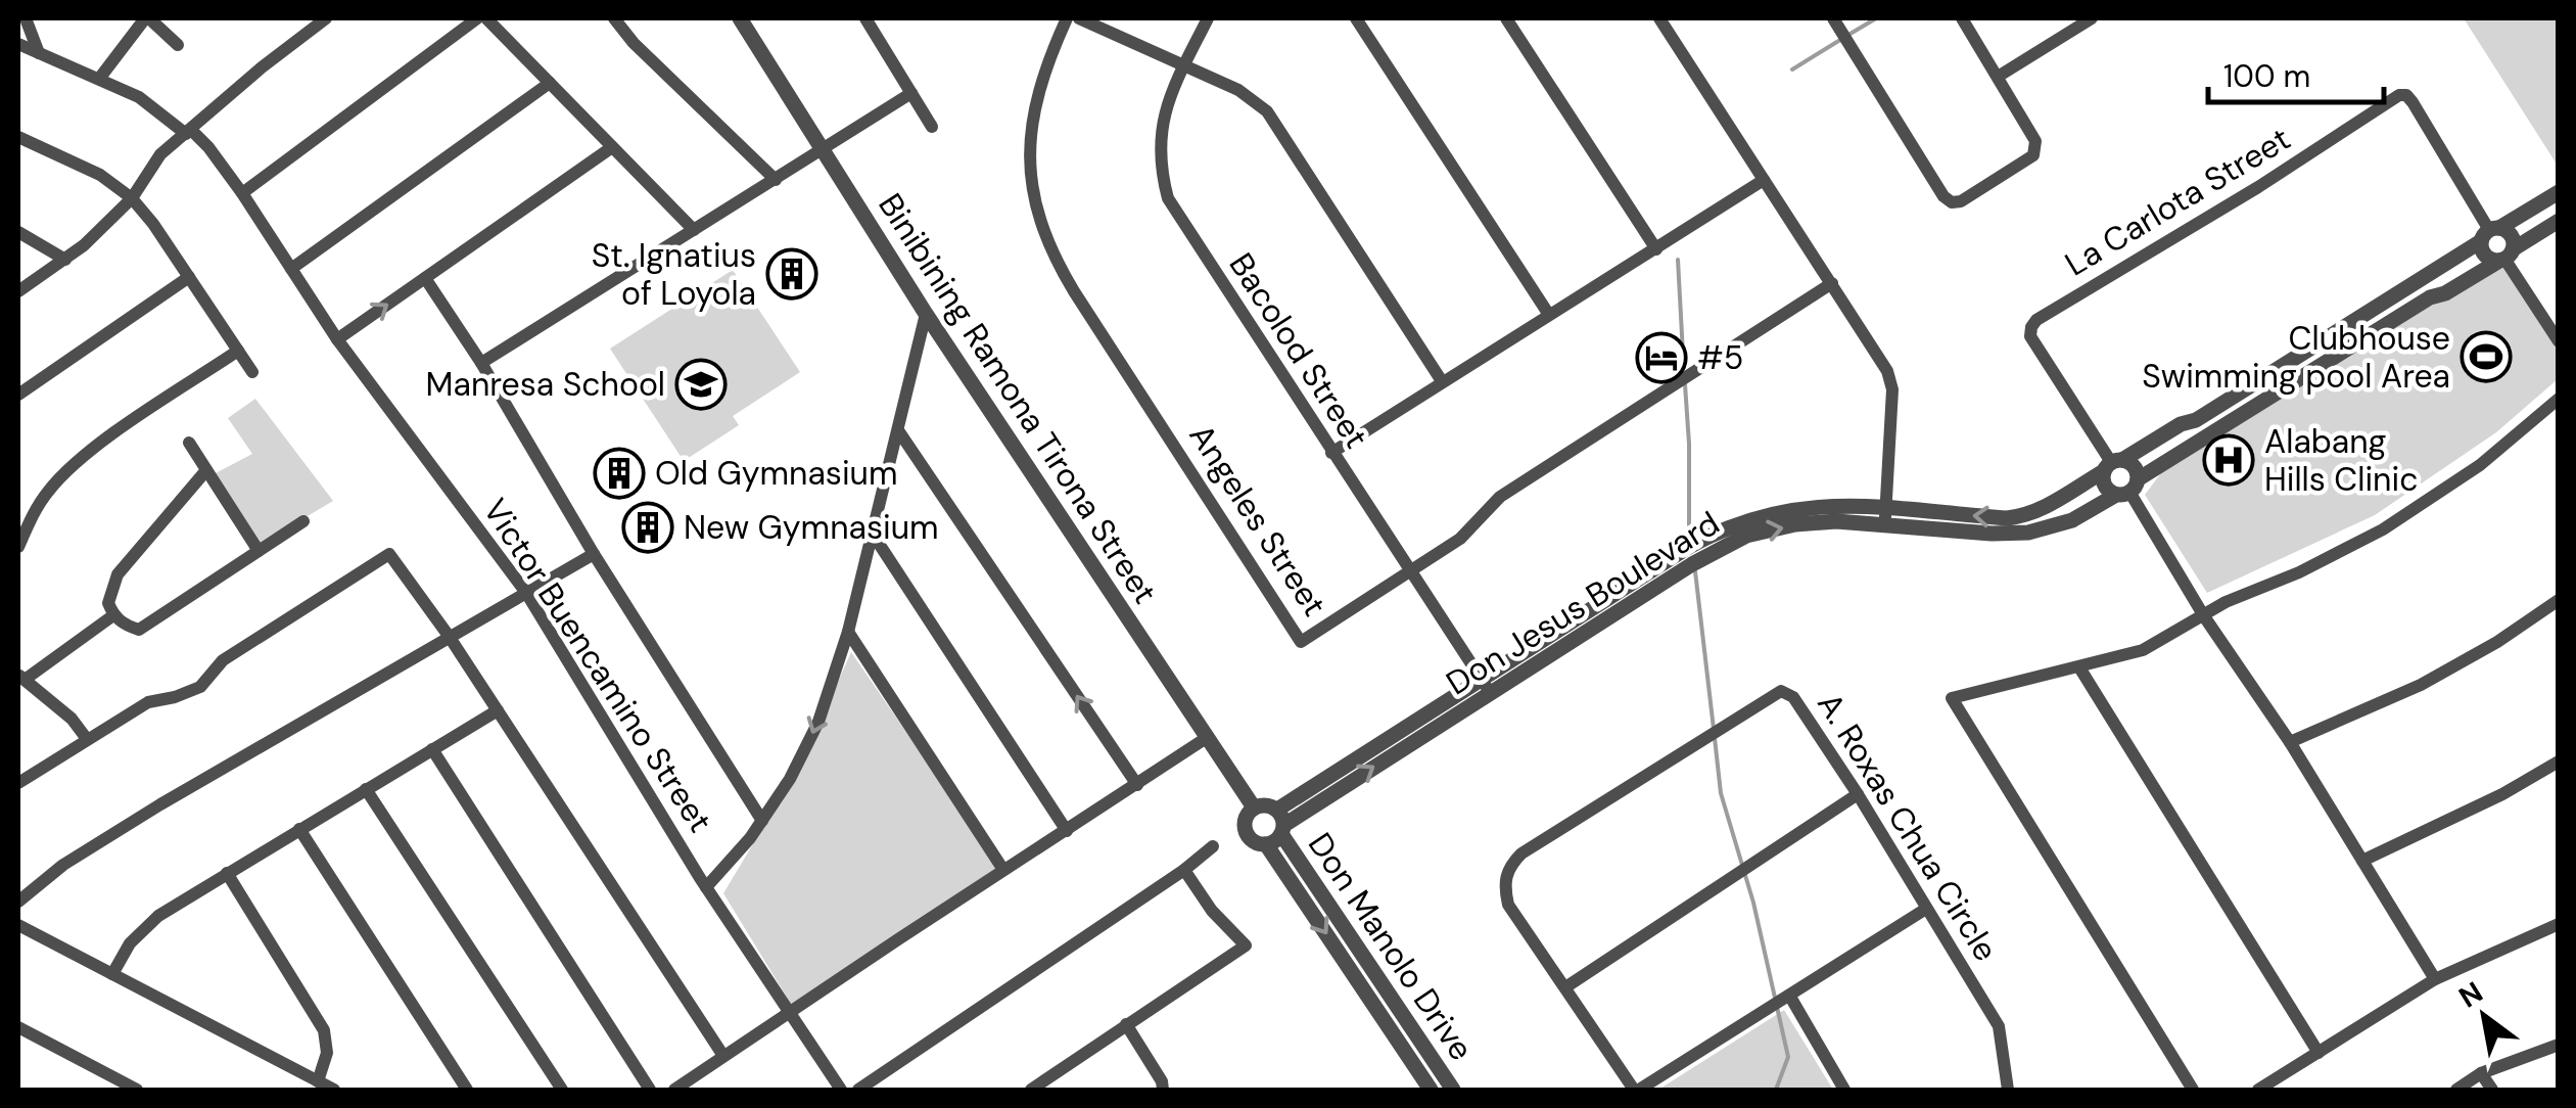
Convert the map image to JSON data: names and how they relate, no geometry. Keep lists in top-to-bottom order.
{
  "streets": {
    "street": [
      "La Carlota Street",
      "Bacolod Street",
      "Binibining Ramona Tirona Street",
      "Angeles Street",
      "Don Jesus Boulevard",
      "Victor Buencamino Street",
      "A. Roxas Chua Circle",
      "Don Manolo Drive"
    ]
  },
  "crossings": [
    ["La Carlota Street", "Don Jesus Boulevard"],
    ["Bacolod Street", "Angeles Street"],
    ["Bacolod Street", "Don Jesus Boulevard"],
    ["Binibining Ramona Tirona Street", "Don Jesus Boulevard"],
    ["Binibining Ramona Tirona Street", "Don Manolo Drive"],
    ["Don Jesus Boulevard", "Don Manolo Drive"]
  ],
  "places": {
    "building": ["St. Ignatius of Loyola", "Old Gymnasium", "New Gymnasium"],
    "sports": ["Clubhouse Swimming pool Area"],
    "hotel": ["#5"],
    "school or university": ["Manresa School"],
    "hospital": ["Alabang Hills Clinic"]
  },
  "scale_bar": "100 m",
  "north": "top left"
}
